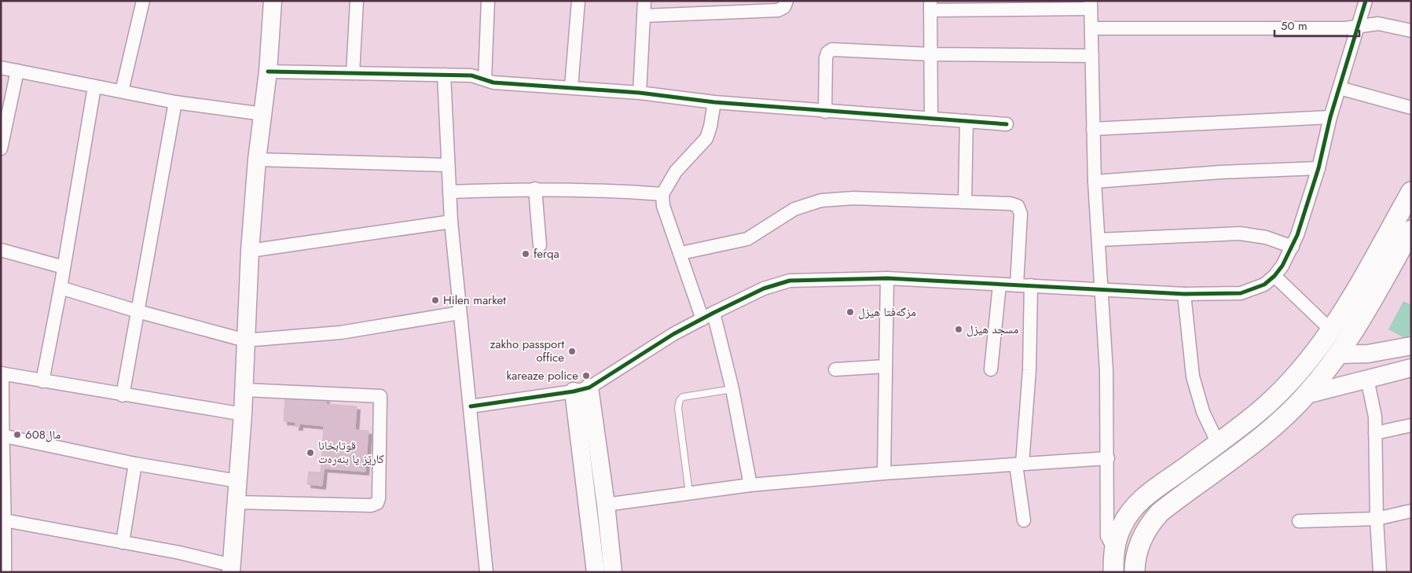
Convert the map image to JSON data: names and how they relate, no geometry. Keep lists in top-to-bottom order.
{
  "places": [
    "ferqa",
    "Hilen market",
    "مزگەفتا هیزل",
    "مسجد هيزل",
    "zakho passport office",
    "kareaze police",
    "مال608",
    "قوتابخانا کارێز یا بنەرەت"
  ],
  "scale_bar": "50 m"
}
